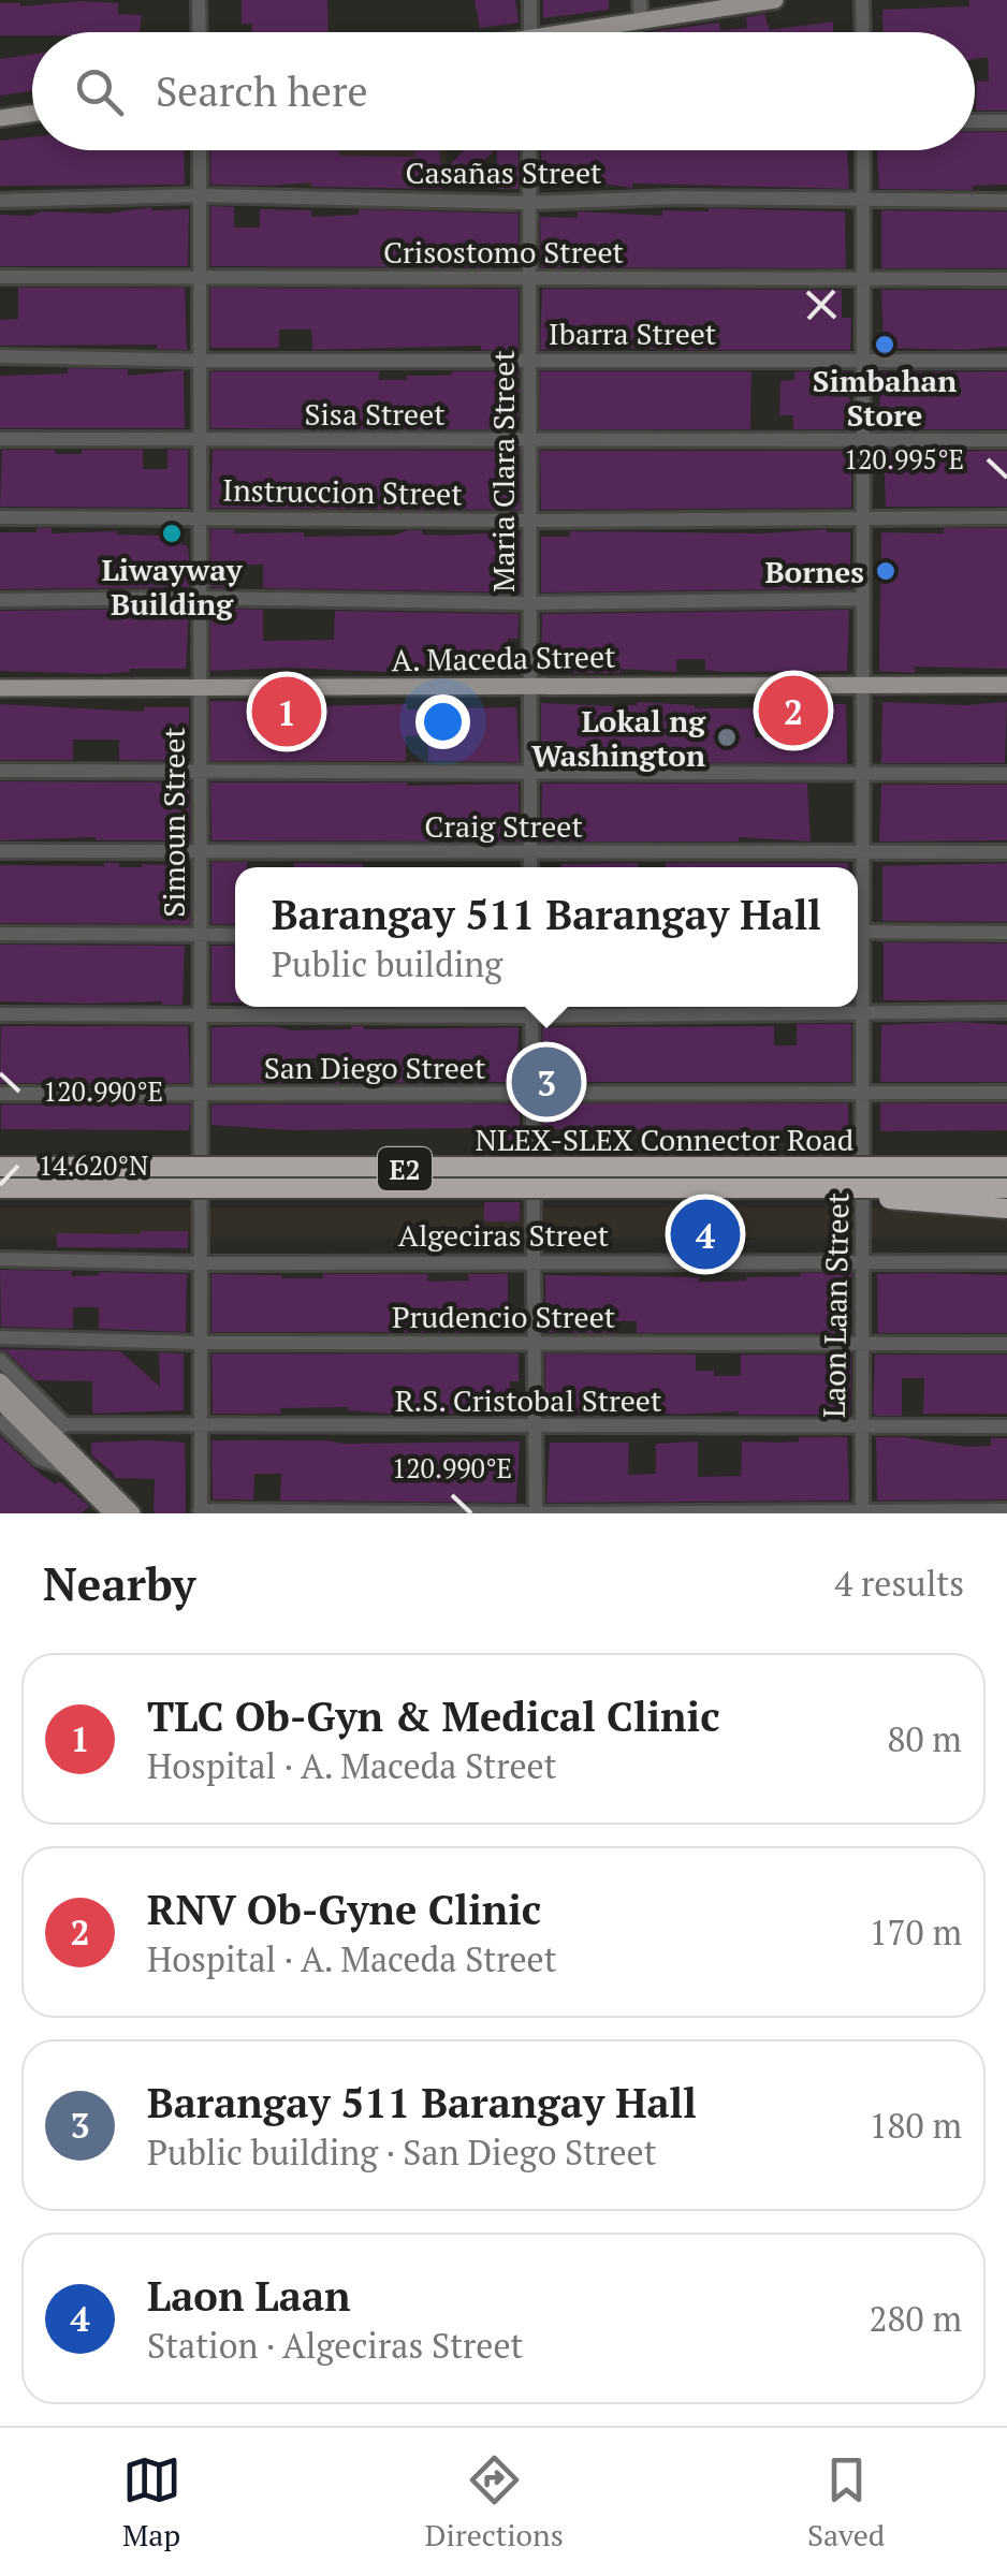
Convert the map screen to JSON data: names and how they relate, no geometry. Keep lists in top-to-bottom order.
{
  "streets": {
    "highway": ["NLEX-SLEX Connector Road", "E2"],
    "main road": ["A. Maceda Street"],
    "street": [
      "Casañas Street",
      "Crisostomo Street",
      "Ibarra Street",
      "Sisa Street",
      "Maria Clara Street",
      "Instruccion Street",
      "Simoun Street",
      "Craig Street",
      "San Diego Street",
      "Algeciras Street",
      "Laon Laan Street",
      "Prudencio Street",
      "R.S. Cristobal Street"
    ]
  },
  "crossings": [
    ["Casañas Street", "Maria Clara Street"],
    ["Casañas Street", "Simoun Street"],
    ["Casañas Street", "Laon Laan Street"],
    ["Crisostomo Street", "Maria Clara Street"],
    ["Crisostomo Street", "Simoun Street"],
    ["Crisostomo Street", "Laon Laan Street"],
    ["Ibarra Street", "Maria Clara Street"],
    ["Ibarra Street", "Simoun Street"],
    ["Ibarra Street", "Laon Laan Street"],
    ["Sisa Street", "Maria Clara Street"],
    ["Sisa Street", "Simoun Street"],
    ["Sisa Street", "Laon Laan Street"],
    ["Maria Clara Street", "Instruccion Street"],
    ["Maria Clara Street", "A. Maceda Street"],
    ["Maria Clara Street", "Craig Street"],
    ["Instruccion Street", "Simoun Street"],
    ["Instruccion Street", "Laon Laan Street"],
    ["A. Maceda Street", "Simoun Street"],
    ["A. Maceda Street", "Laon Laan Street"],
    ["Simoun Street", "Craig Street"],
    ["Simoun Street", "San Diego Street"],
    ["Simoun Street", "Algeciras Street"],
    ["Simoun Street", "Prudencio Street"],
    ["Simoun Street", "R.S. Cristobal Street"],
    ["Craig Street", "Laon Laan Street"],
    ["San Diego Street", "Laon Laan Street"],
    ["Algeciras Street", "Laon Laan Street"],
    ["Laon Laan Street", "Prudencio Street"],
    ["Laon Laan Street", "R.S. Cristobal Street"]
  ],
  "places": [
    "Simbahan Store",
    "Liwayway Building",
    "Bornes",
    "Lokal ng Washington"
  ],
  "page": {
    "search": "Search here",
    "pins": [
      "2",
      "1",
      "3",
      "4"
    ],
    "popup": ["Barangay 511 Barangay Hall", "Public building"],
    "heading": ["Nearby", "4 results"],
    "list": [
      {
        "mark": "1",
        "name": "TLC Ob-Gyn & Medical Clinic",
        "note": "Hospital · A. Maceda Street",
        "value": "80 m"
      },
      {
        "mark": "2",
        "name": "RNV Ob-Gyne Clinic",
        "note": "Hospital · A. Maceda Street",
        "value": "170 m"
      },
      {
        "mark": "3",
        "name": "Barangay 511 Barangay Hall",
        "note": "Public building · San Diego Street",
        "value": "180 m"
      },
      {
        "mark": "4",
        "name": "Laon Laan",
        "note": "Station · Algeciras Street",
        "value": "280 m"
      }
    ],
    "nav": ["Map", "Directions", "Saved"]
  },
  "coordinates": ["120.995°E", "120.990°E", "14.620°N"]
}
